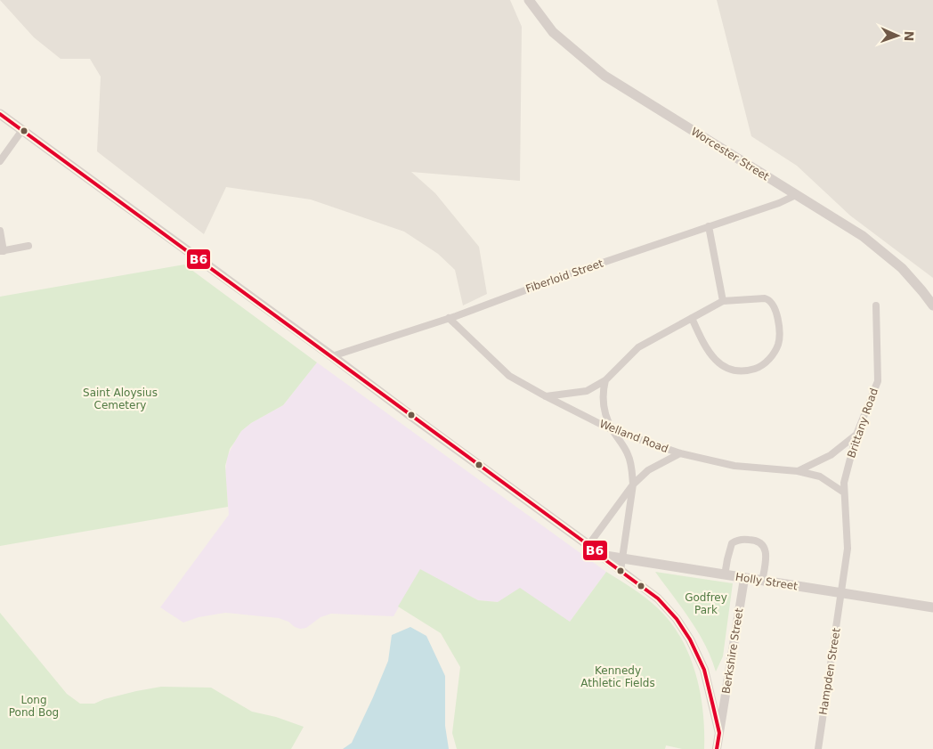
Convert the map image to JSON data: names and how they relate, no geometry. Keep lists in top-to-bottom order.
{
  "streets": {
    "main road": ["Worcester Street", "Holly Street"],
    "street": [
      "Fiberloid Street",
      "Brittany Road",
      "Welland Road",
      "Berkshire Street",
      "Hampden Street"
    ]
  },
  "crossings": [
    ["Worcester Street", "Fiberloid Street"],
    ["Fiberloid Street", "Welland Road"],
    ["Brittany Road", "Welland Road"],
    ["Brittany Road", "Holly Street"],
    ["Brittany Road", "Hampden Street"],
    ["Holly Street", "Berkshire Street"],
    ["Holly Street", "Hampden Street"]
  ],
  "parks": [
    "Saint Aloysius Cemetery",
    "Godfrey Park",
    "Kennedy Athletic Fields",
    "Long Pond Bog"
  ],
  "lines": ["transit line B6"],
  "north": "right"
}
